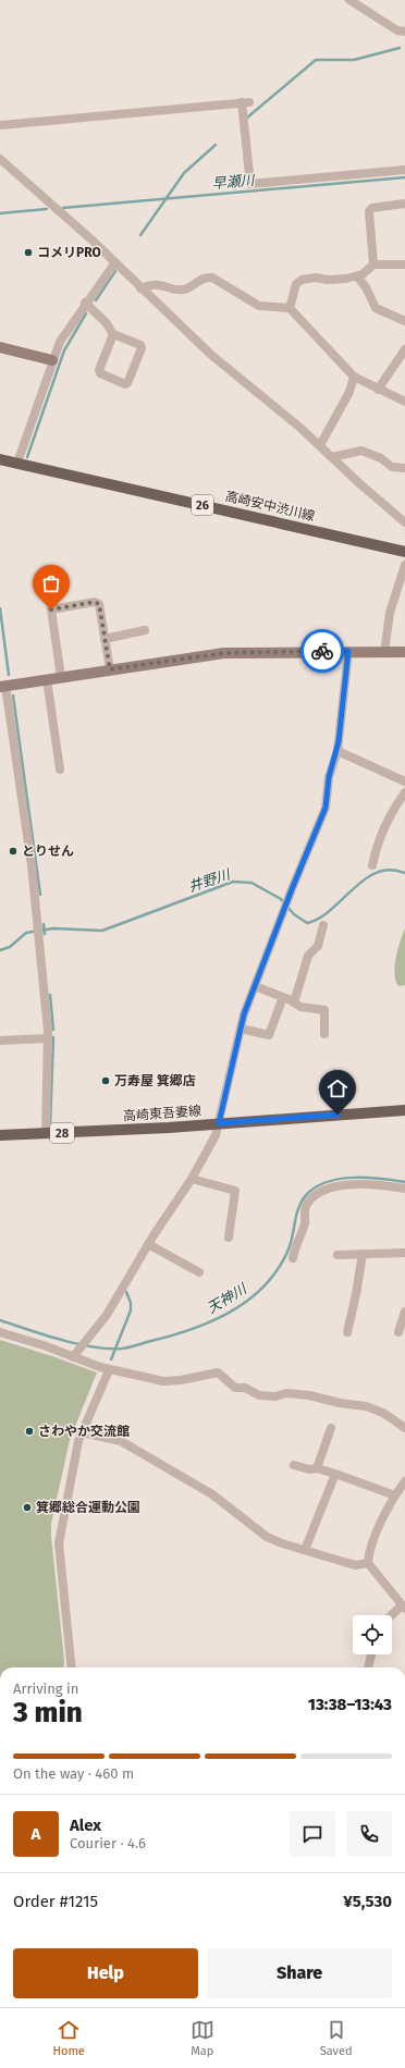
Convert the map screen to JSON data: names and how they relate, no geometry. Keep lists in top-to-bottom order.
{
  "streets": {
    "main road": [
      "26",
      "高崎安中渋川線",
      "高崎東吾妻線",
      "28"
    ]
  },
  "water": ["早瀬川", "井野川", "天神川"],
  "places": [
    "コメリPRO",
    "とりせん",
    "万寿屋 箕郷店",
    "さわやか交流館",
    "箕郷総合運動公園"
  ],
  "page": {
    "heading": ["3 min", "Arriving in", "13:38–13:43"],
    "panel": [
      "Alex",
      "Courier · 4.6",
      "Order #1215",
      "¥5,530"
    ],
    "bar": "On the way · 460 m",
    "round": "A",
    "buttons": ["Help", "Share"],
    "tabs": ["Home", "Map", "Saved"]
  }
}
